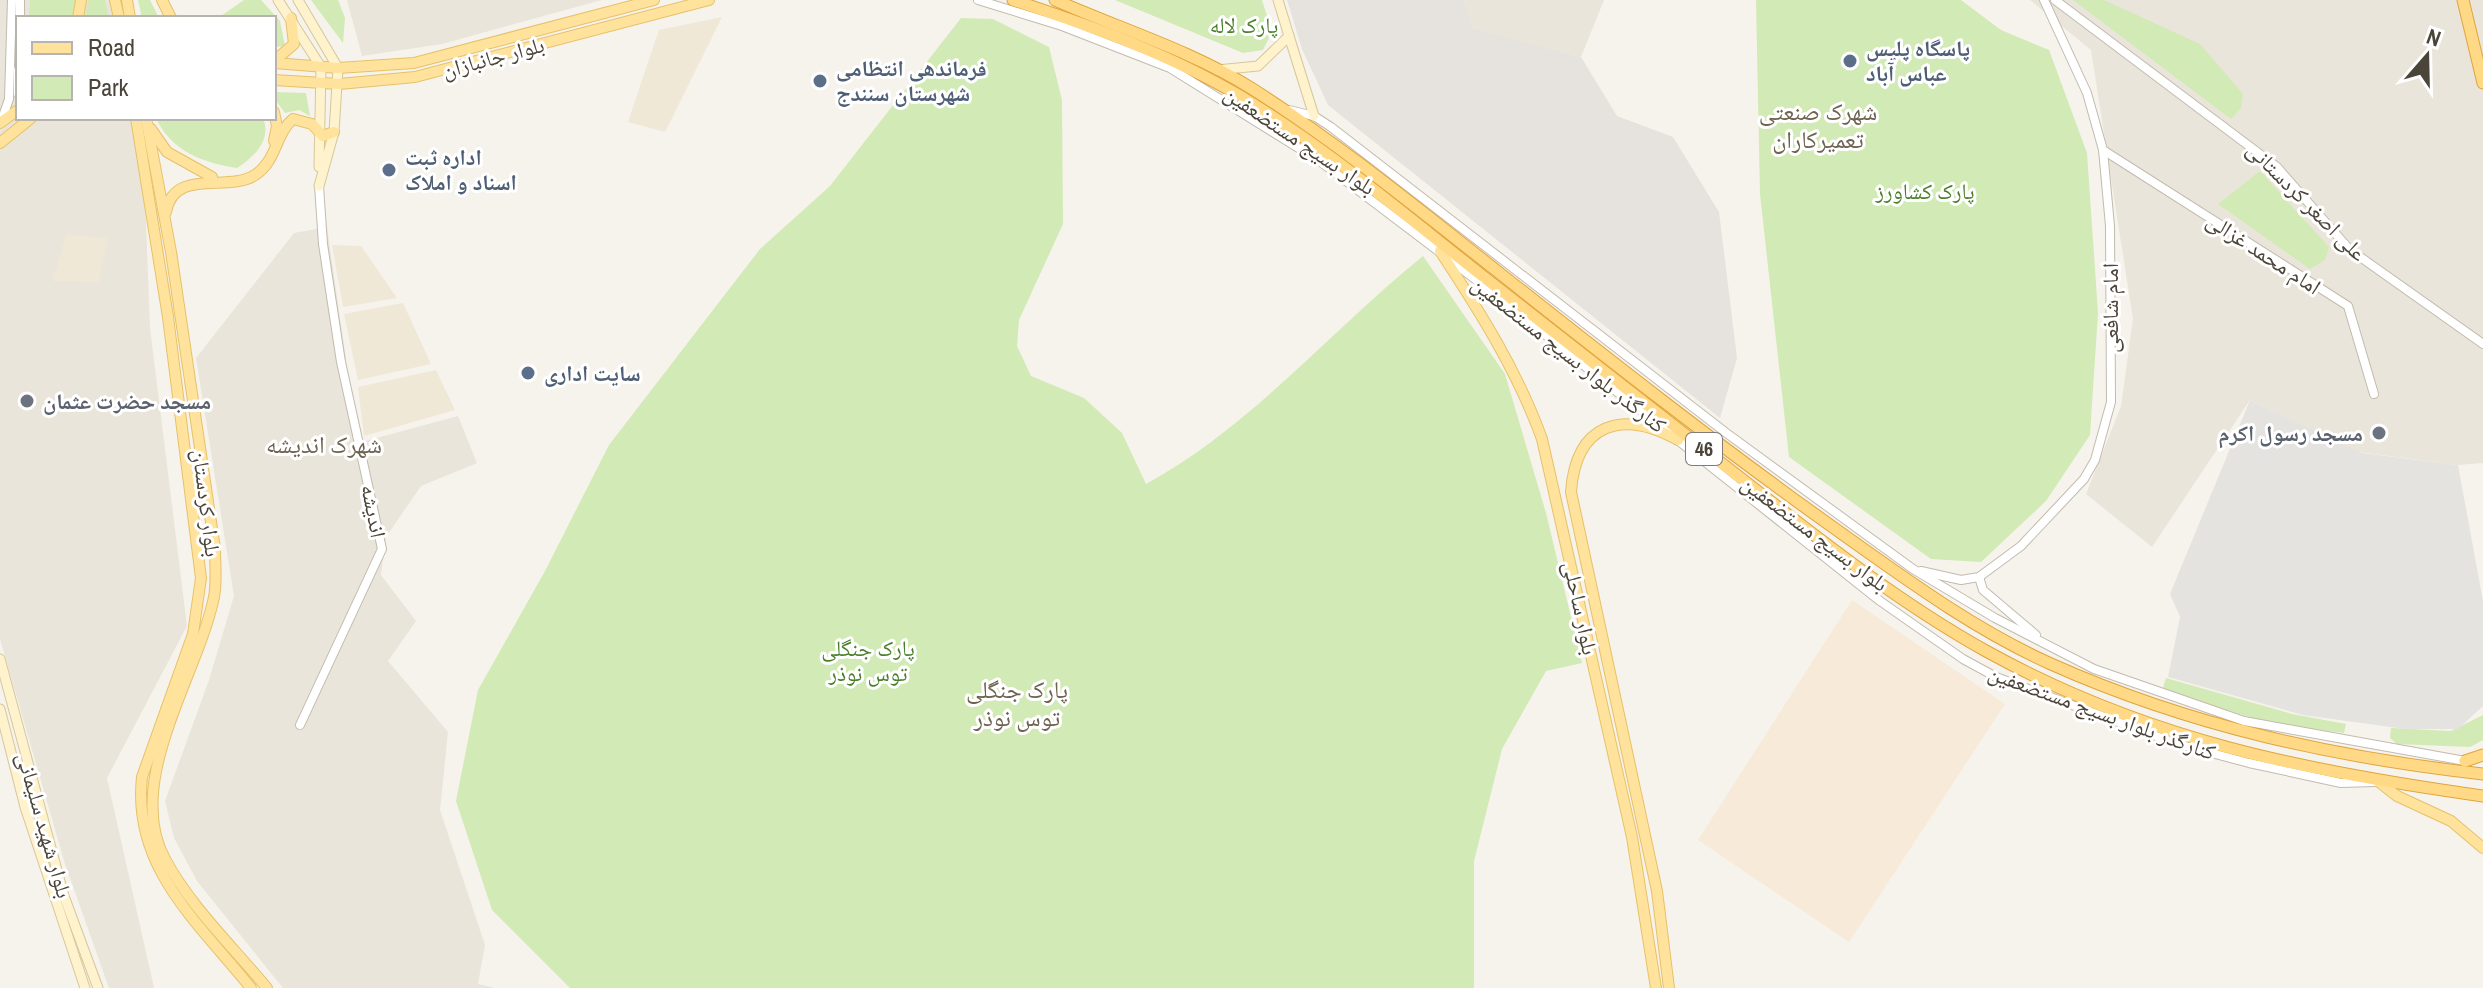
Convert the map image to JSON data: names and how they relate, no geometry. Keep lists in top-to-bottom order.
{
  "streets": {
    "highway": ["بلوار بسیج مستضعفین", "46"],
    "main road": [
      "بلوار جانبازان",
      "بلوار کردستان",
      "اندیشه",
      "بلوار ساحلی",
      "بلوار شهید سلیمانی"
    ],
    "street": [
      "علی اصغر کردستانی",
      "امام محمد غزالی",
      "امام شافعی",
      "کنارگذر بلوار بسیج مستضعفین"
    ]
  },
  "crossings": [
    ["بلوار جانبازان", "اندیشه"],
    ["بلوار بسیج مستضعفین", "کنارگذر بلوار بسیج مستضعفین"],
    ["امام محمد غزالی", "امام شافعی"],
    ["کنارگذر بلوار بسیج مستضعفین", "بلوار ساحلی"]
  ],
  "districts": ["شهرک صنعتی تعمیرکاران", "شهرک اندیشه", "پارک جنگلی توس نوذر"],
  "parks": ["پارک لاله", "پارک کشاورز", "پارک جنگلی توس نوذر"],
  "places": [
    "پاسگاه پلیس عباس آباد",
    "فرماندهی انتظامی شهرستان سنندج",
    "اداره ثبت اسناد و املاک",
    "سایت اداری",
    "مسجد حضرت عثمان",
    "مسجد رسول اکرم"
  ],
  "legend": ["Road", "Park"],
  "north": "top"
}
